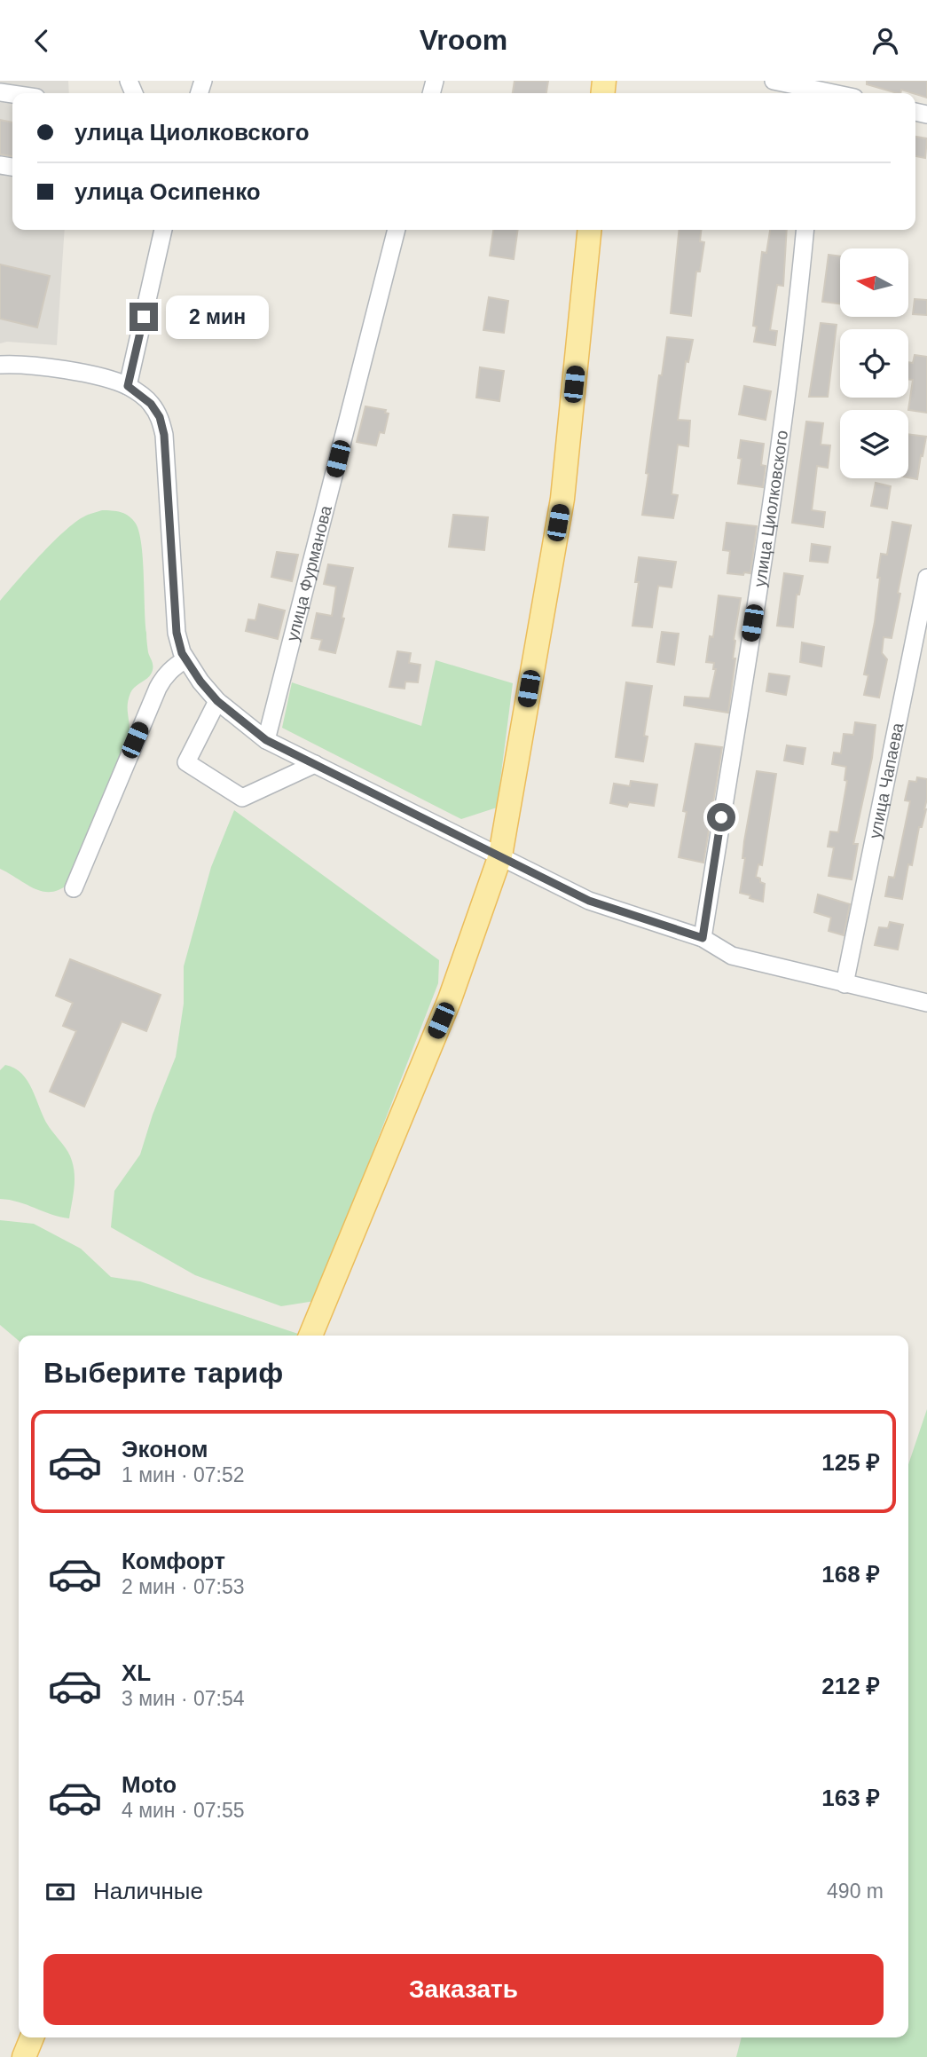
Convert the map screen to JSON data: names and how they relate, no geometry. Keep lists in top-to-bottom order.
{
  "streets": {
    "street": ["улица Циолковского", "улица Фурманова", "улица Чапаева"]
  },
  "north": "left",
  "page": {
    "header": "Vroom",
    "banner": ["улица Циолковского", "улица Осипенко"],
    "bubble": "2 мин",
    "heading": "Выберите тариф",
    "list": [
      {
        "name": "Эконом",
        "note": "1 мин · 07:52",
        "value": "125 ₽"
      },
      {
        "name": "Комфорт",
        "note": "2 мин · 07:53",
        "value": "168 ₽"
      },
      {
        "name": "XL",
        "note": "3 мин · 07:54",
        "value": "212 ₽"
      },
      {
        "name": "Moto",
        "note": "4 мин · 07:55",
        "value": "163 ₽"
      }
    ],
    "pay": ["Наличные", "490 m"],
    "buttons": "Заказать"
  }
}
